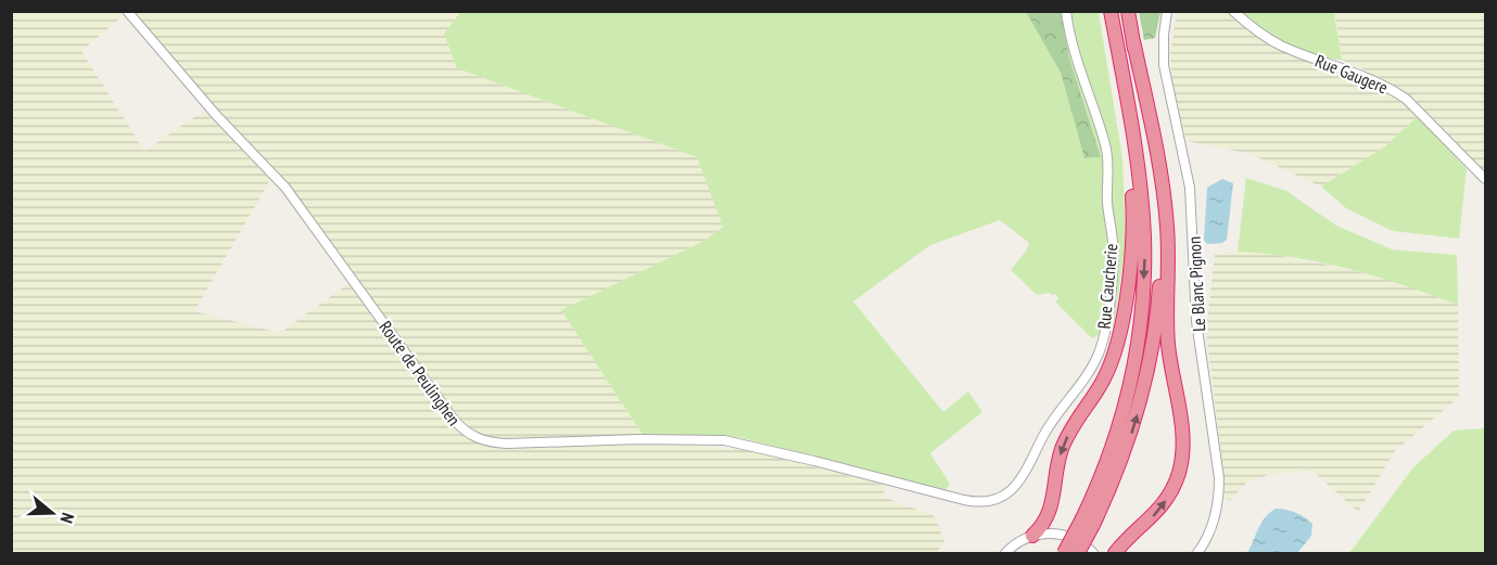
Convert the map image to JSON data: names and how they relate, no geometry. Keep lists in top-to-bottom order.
{
  "streets": {
    "street": [
      "Rue Gaugere",
      "Le Blanc Pignon",
      "Rue Caucherie",
      "Route de Peulinghen"
    ]
  },
  "crossings": [
    ["Rue Caucherie", "Route de Peulinghen"]
  ],
  "north": "right"
}
